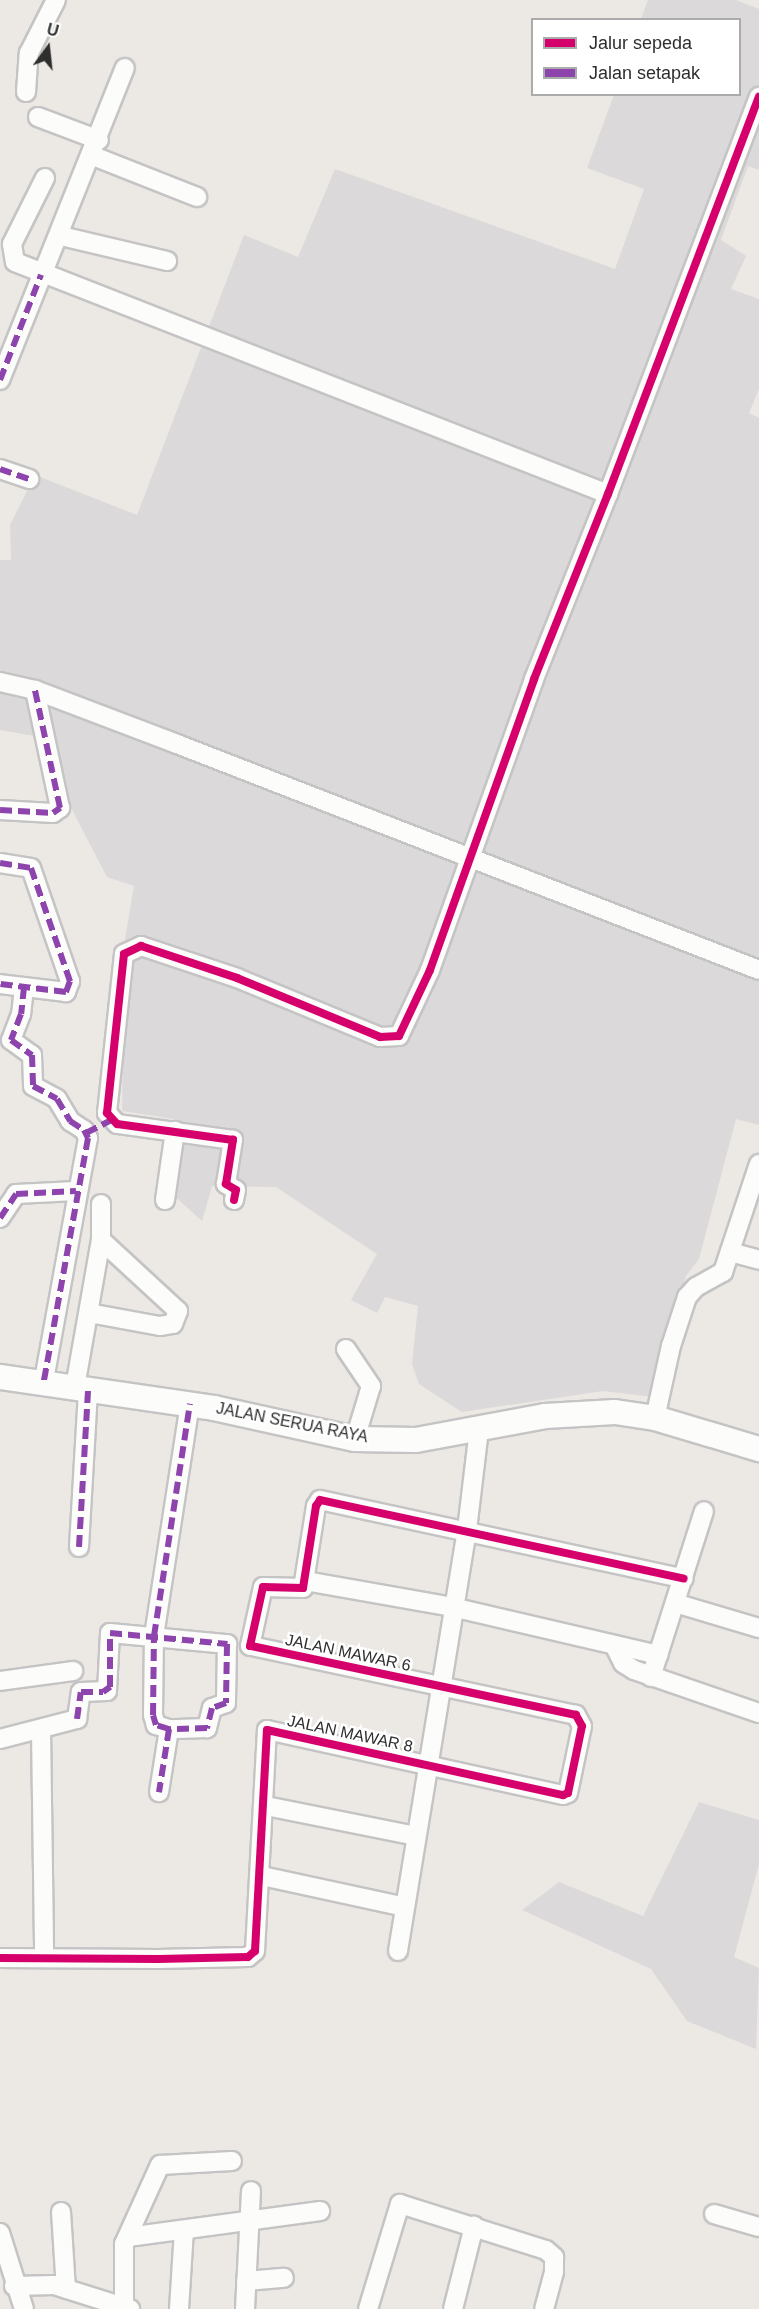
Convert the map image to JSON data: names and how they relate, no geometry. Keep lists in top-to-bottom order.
{
  "streets": {
    "main road": ["JALAN SERUA RAYA"],
    "street": ["JALAN MAWAR 6", "JALAN MAWAR 8"]
  },
  "crossings": [
    ["JALAN MAWAR 6", "JALAN MAWAR 8"]
  ],
  "legend": ["Jalur sepeda", "Jalan setapak"],
  "north": "top"
}
